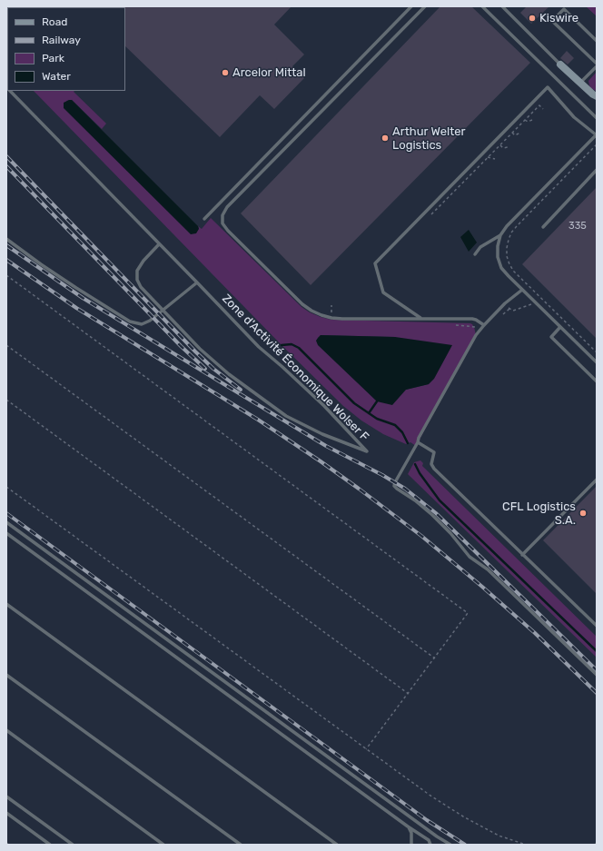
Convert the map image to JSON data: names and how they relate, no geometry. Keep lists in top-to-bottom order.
{
  "streets": {
    "lane": ["Zone d'Activité Économique Wolser F"]
  },
  "places": [
    "Kiswire",
    "Arcelor Mittal",
    "Arthur Welter Logistics",
    "CFL Logistics S.A."
  ],
  "house_numbers": ["335"],
  "legend": [
    "Road",
    "Railway",
    "Park",
    "Water"
  ]
}
